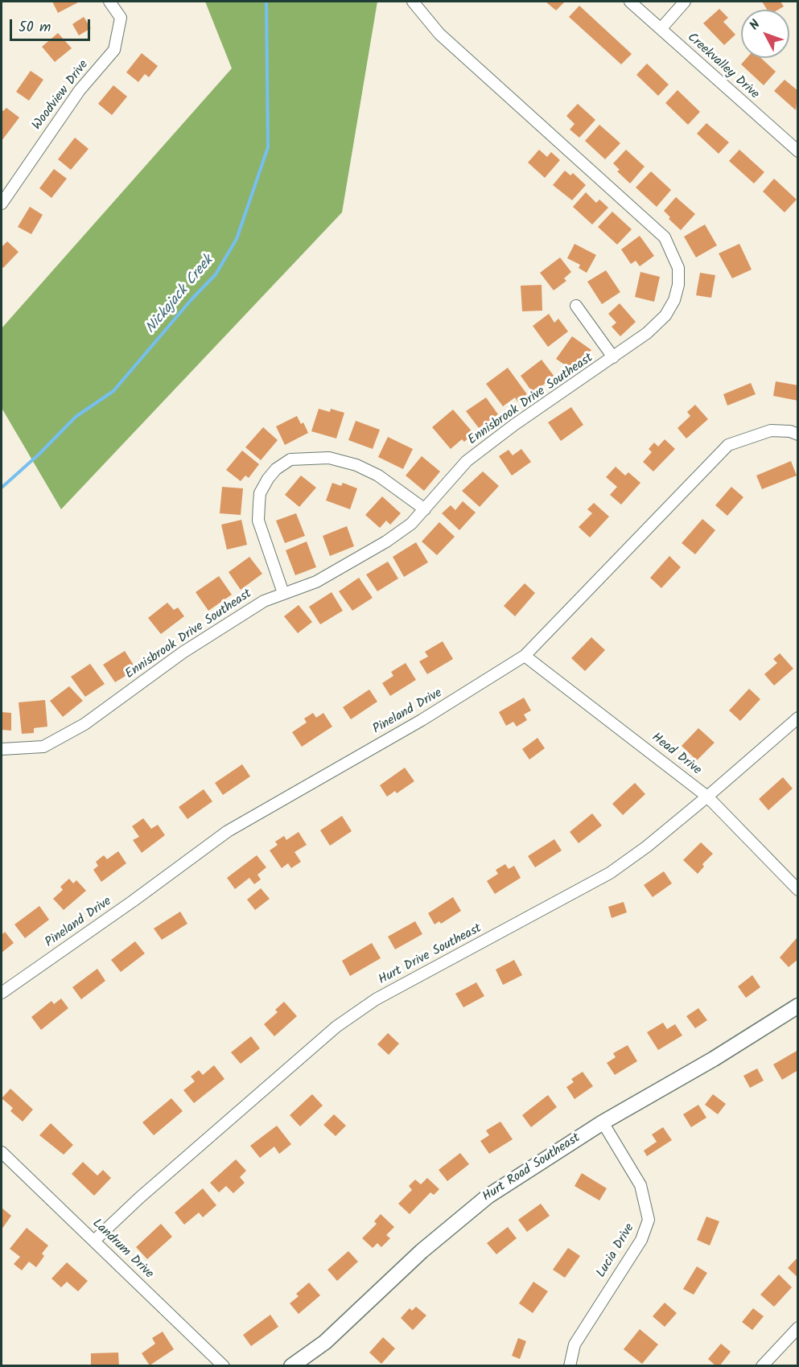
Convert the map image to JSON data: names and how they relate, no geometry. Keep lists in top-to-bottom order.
{
  "streets": {
    "street": [
      "Creekvalley Drive",
      "Woodview Drive",
      "Ennisbrook Drive Southeast",
      "Pineland Drive",
      "Head Drive",
      "Hurt Drive Southeast",
      "Hurt Road Southeast",
      "Landrum Drive",
      "Lucia Drive"
    ]
  },
  "crossings": [
    ["Pineland Drive", "Head Drive"],
    ["Head Drive", "Hurt Drive Southeast"],
    ["Hurt Drive Southeast", "Landrum Drive"],
    ["Hurt Road Southeast", "Lucia Drive"]
  ],
  "water": ["Nickajack Creek"],
  "scale_bar": "50 m",
  "north": "top left"
}
